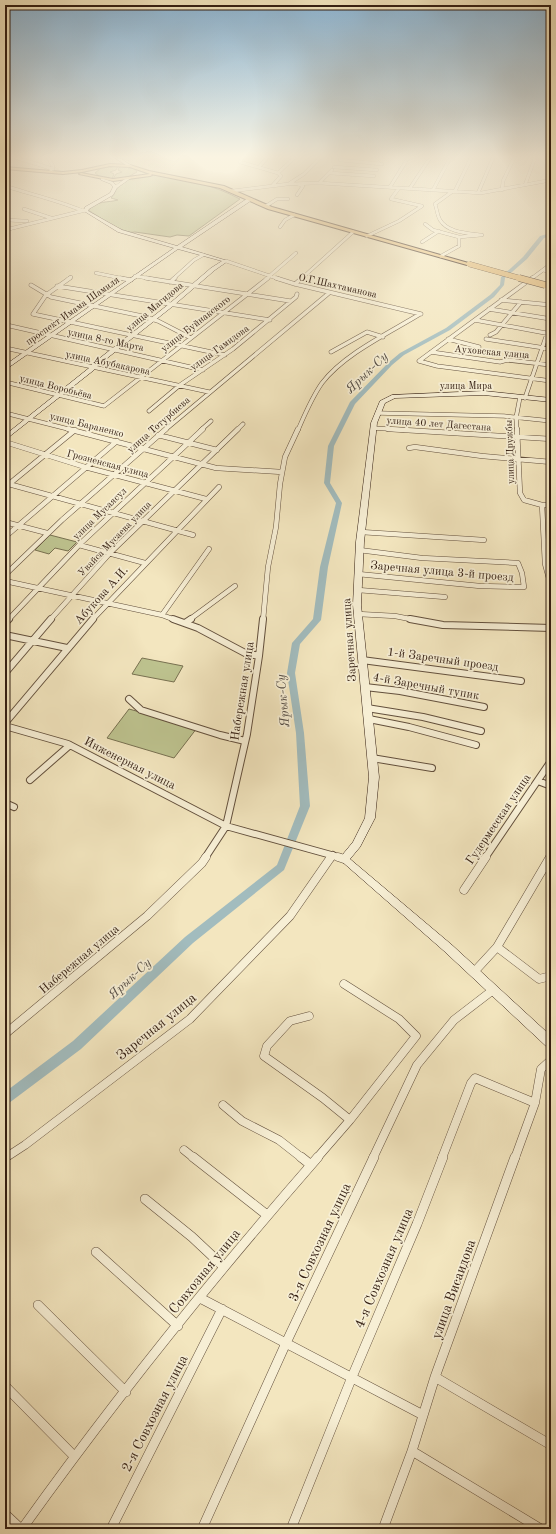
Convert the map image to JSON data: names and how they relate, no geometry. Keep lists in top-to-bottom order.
{
  "streets": {
    "main road": [
      "О.Г.Шахтаманова",
      "улица Магидова",
      "проспект Имама Шамиля",
      "улица Мира",
      "Заречная улица"
    ],
    "street": [
      "улица Буйнакского",
      "улица 8-го Марта",
      "улица Гамидова",
      "Ауховская улица",
      "улица Абубакарова",
      "улица Воробьёва",
      "улица 40 лет Дагестана",
      "улица Бараненко",
      "улица Тотурбиева",
      "улица Дружбы",
      "Грозненская улица",
      "улица Мусаясул",
      "Увайса Мусаева улица",
      "Заречная улица 3-й проезд",
      "Абукова А.И.",
      "1-й Заречный проезд",
      "4-й Заречный тупик",
      "Набережная улица",
      "Инженерная улица",
      "Гудермесская улица",
      "3-я Совхозная улица",
      "4-я Совхозная улица",
      "Совхозная улица",
      "улица Висаидова",
      "2-я Совхозная улица"
    ]
  },
  "crossings": [
    ["О.Г.Шахтаманова", "улица Магидова"],
    ["О.Г.Шахтаманова", "проспект Имама Шамиля"],
    ["О.Г.Шахтаманова", "улица Буйнакского"],
    ["О.Г.Шахтаманова", "улица Тотурбиева"],
    ["О.Г.Шахтаманова", "Набережная улица"],
    ["улица Магидова", "улица 8-го Марта"],
    ["улица Магидова", "улица Абубакарова"],
    ["улица Магидова", "улица Воробьёва"],
    ["улица Магидова", "улица Бараненко"],
    ["проспект Имама Шамиля", "улица 8-го Марта"],
    ["проспект Имама Шамиля", "улица Абубакарова"],
    ["улица Буйнакского", "улица 8-го Марта"],
    ["улица Буйнакского", "улица Абубакарова"],
    ["улица Буйнакского", "улица Воробьёва"],
    ["улица 8-го Марта", "улица Гамидова"],
    ["улица Гамидова", "улица Абубакарова"],
    ["Ауховская улица", "улица Дружбы"],
    ["улица Абубакарова", "улица Тотурбиева"],
    ["улица Мира", "улица Дружбы"],
    ["улица Мира", "Заречная улица"],
    ["улица 40 лет Дагестана", "улица Дружбы"],
    ["улица 40 лет Дагестана", "Заречная улица"],
    ["улица Бараненко", "улица Тотурбиева"],
    ["улица Бараненко", "улица Мусаясул"],
    ["улица Бараненко", "Увайса Мусаева улица"],
    ["улица Бараненко", "Набережная улица"],
    ["улица Тотурбиева", "Грозненская улица"],
    ["Грозненская улица", "улица Мусаясул"],
    ["Грозненская улица", "Увайса Мусаева улица"],
    ["Грозненская улица", "Абукова А.И."],
    ["Заречная улица 3-й проезд", "Заречная улица"],
    ["Заречная улица", "1-й Заречный проезд"],
    ["Заречная улица", "4-й Заречный тупик"],
    ["Заречная улица", "Инженерная улица"],
    ["Набережная улица", "Инженерная улица"],
    ["4-я Совхозная улица", "улица Висаидова"]
  ],
  "water": ["Ярык-Су"]
}
